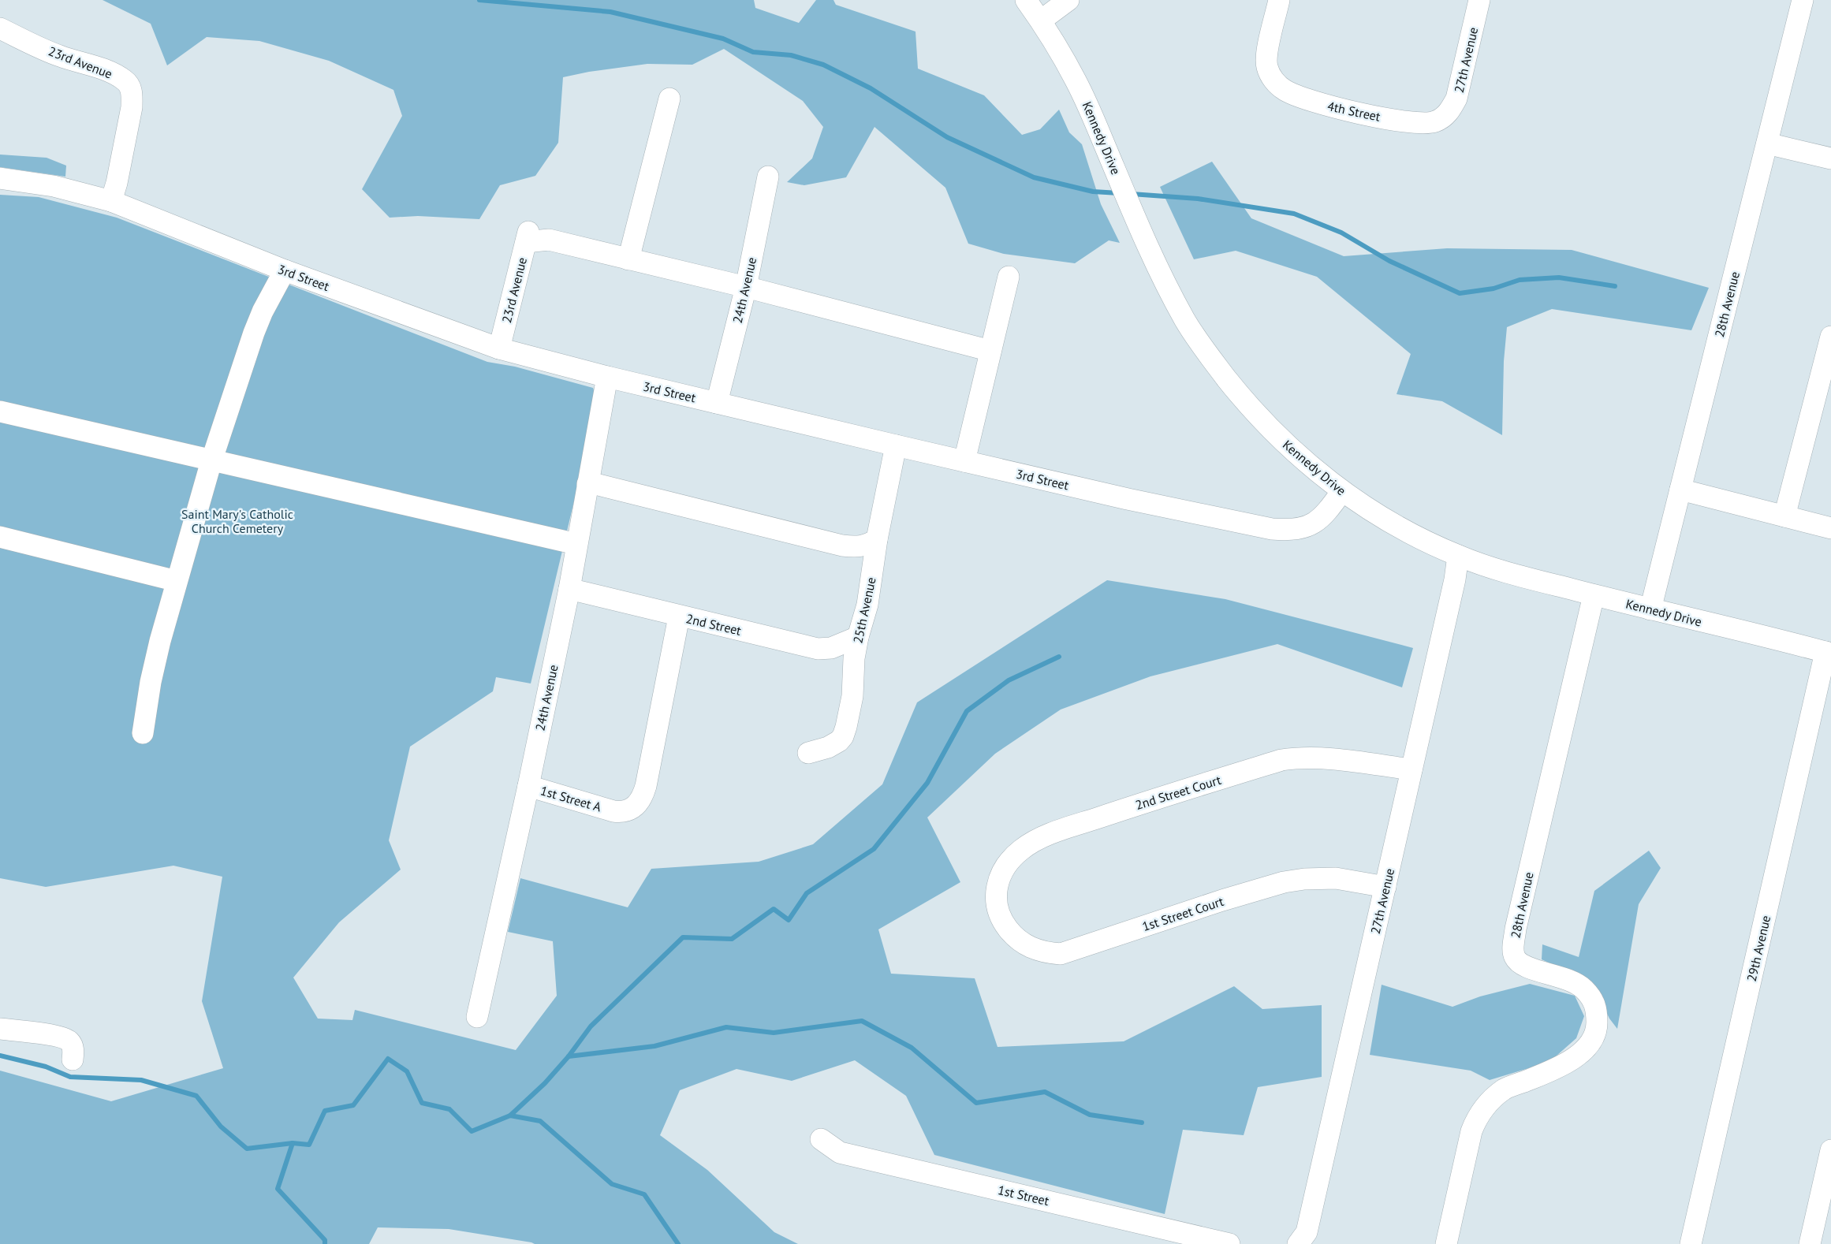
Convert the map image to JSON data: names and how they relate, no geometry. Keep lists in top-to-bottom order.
{
  "streets": {
    "street": [
      "27th Avenue",
      "23rd Avenue",
      "4th Street",
      "Kennedy Drive",
      "3rd Street",
      "24th Avenue",
      "28th Avenue",
      "25th Avenue",
      "2nd Street",
      "2nd Street Court",
      "1st Street A",
      "1st Street Court",
      "29th Avenue",
      "1st Street"
    ]
  },
  "crossings": [
    ["27th Avenue", "4th Street"],
    ["27th Avenue", "Kennedy Drive"],
    ["27th Avenue", "2nd Street Court"],
    ["27th Avenue", "1st Street Court"],
    ["23rd Avenue", "3rd Street"],
    ["Kennedy Drive", "3rd Street"],
    ["Kennedy Drive", "28th Avenue"],
    ["Kennedy Drive", "29th Avenue"],
    ["3rd Street", "24th Avenue"],
    ["3rd Street", "25th Avenue"],
    ["24th Avenue", "2nd Street"],
    ["24th Avenue", "1st Street A"],
    ["25th Avenue", "2nd Street"],
    ["2nd Street", "1st Street A"],
    ["2nd Street Court", "1st Street Court"]
  ],
  "parks": ["Saint Mary's Catholic Church Cemetery"]
}
